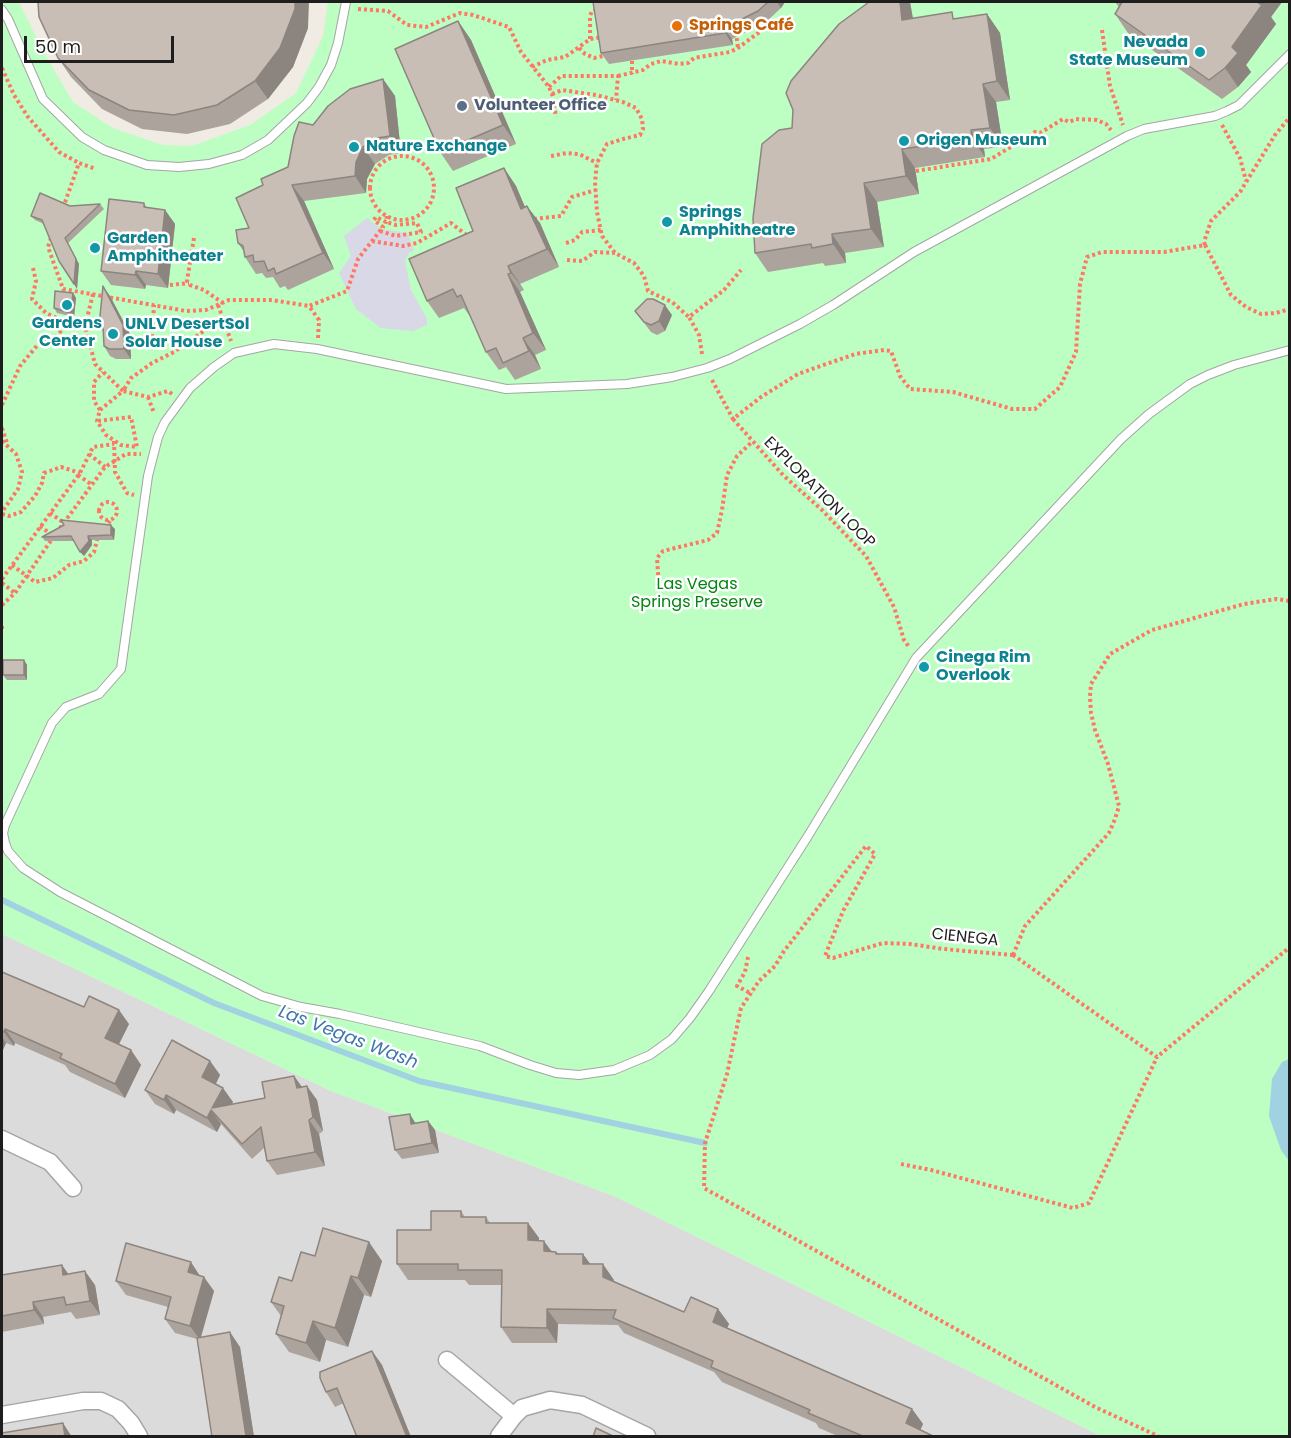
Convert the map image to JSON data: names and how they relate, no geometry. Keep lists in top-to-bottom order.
{
  "streets": {
    "path": ["EXPLORATION LOOP", "CIENEGA"]
  },
  "water": ["Las Vegas Wash"],
  "parks": ["Las Vegas Springs Preserve"],
  "places": [
    "Springs Café",
    "Nevada State Museum",
    "Volunteer Office",
    "Origen Museum",
    "Nature Exchange",
    "Springs Amphitheatre",
    "Garden Amphitheater",
    "Gardens Center",
    "UNLV DesertSol Solar House",
    "Cinega Rim Overlook"
  ],
  "scale_bar": "50 m"
}
